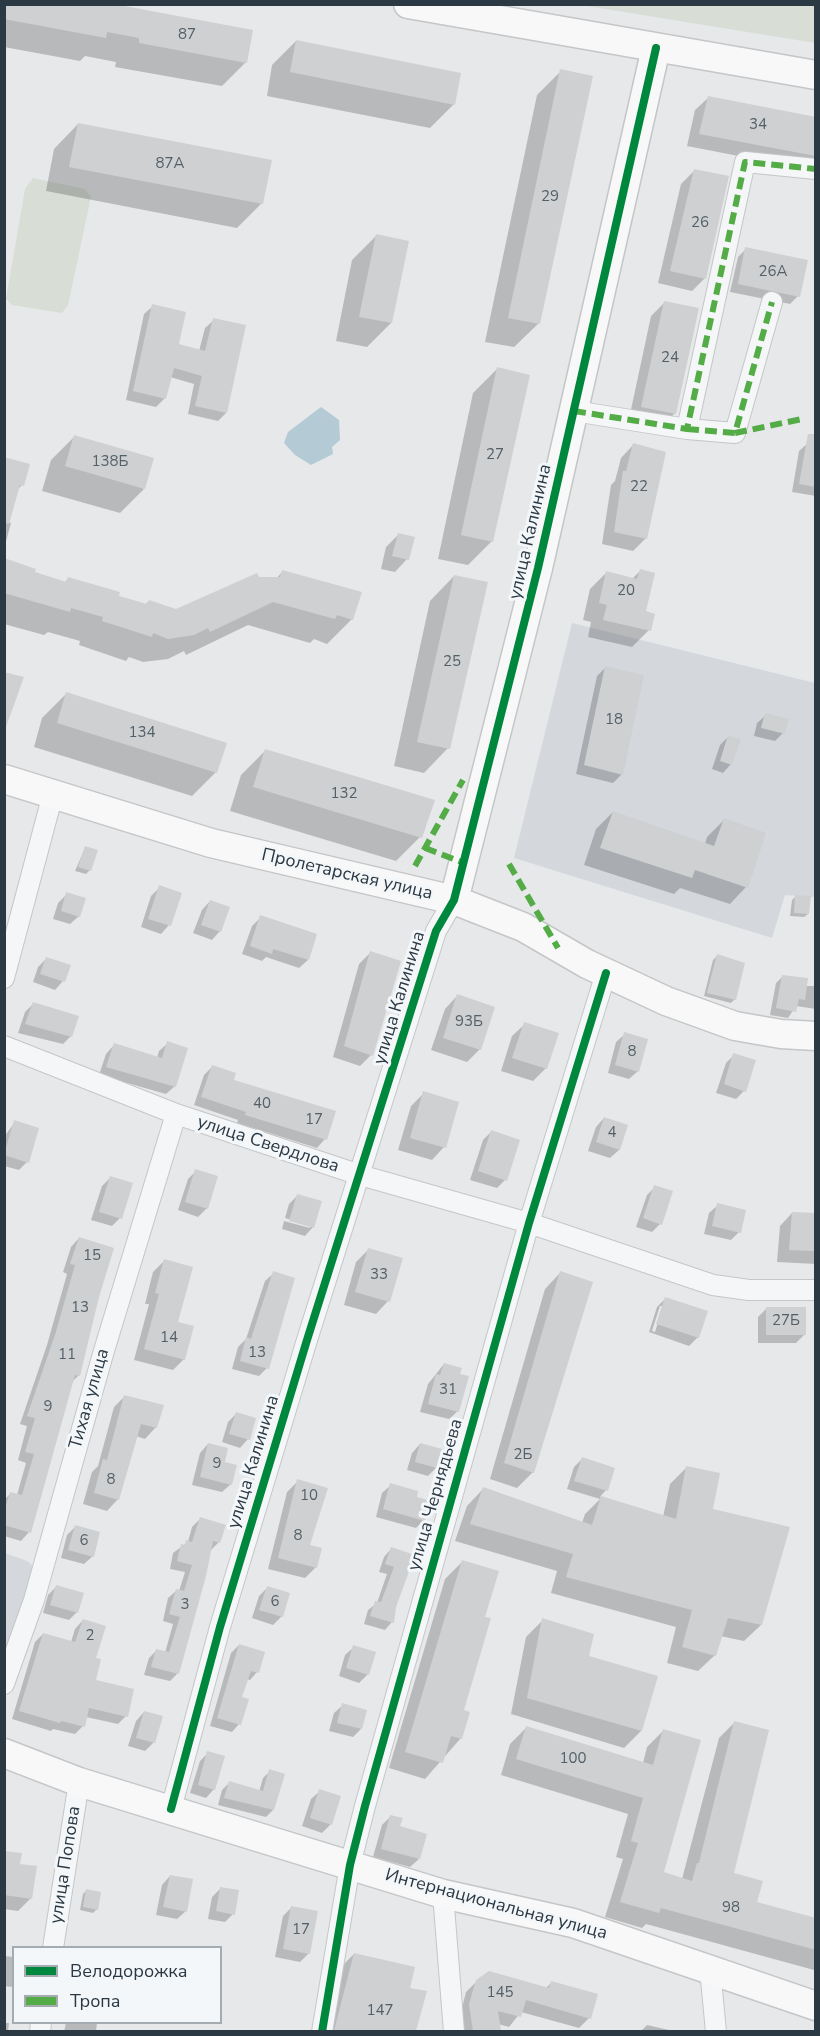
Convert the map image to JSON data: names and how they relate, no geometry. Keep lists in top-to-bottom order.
{
  "streets": {
    "street": [
      "улица Калинина",
      "Пролетарская улица",
      "улица Свердлова",
      "Тихая улица",
      "улица Чернядьева",
      "улица Попова",
      "Интернациональная улица"
    ]
  },
  "crossings": [
    ["улица Калинина", "Пролетарская улица"],
    ["улица Калинина", "улица Свердлова"],
    ["улица Калинина", "Интернациональная улица"],
    ["Пролетарская улица", "улица Чернядьева"],
    ["улица Свердлова", "Тихая улица"],
    ["улица Свердлова", "улица Чернядьева"],
    ["улица Чернядьева", "Интернациональная улица"],
    ["улица Попова", "Интернациональная улица"]
  ],
  "house_numbers": [
    "87",
    "34",
    "87А",
    "29",
    "26",
    "26А",
    "24",
    "27",
    "138Б",
    "22",
    "20",
    "25",
    "18",
    "134",
    "132",
    "93Б",
    "8",
    "40",
    "17",
    "4",
    "15",
    "33",
    "13",
    "27Б",
    "14",
    "13",
    "11",
    "31",
    "9",
    "2Б",
    "9",
    "8",
    "10",
    "8",
    "6",
    "6",
    "3",
    "2",
    "100",
    "98",
    "17",
    "145",
    "147"
  ],
  "legend": ["Велодорожка", "Тропа"]
}
